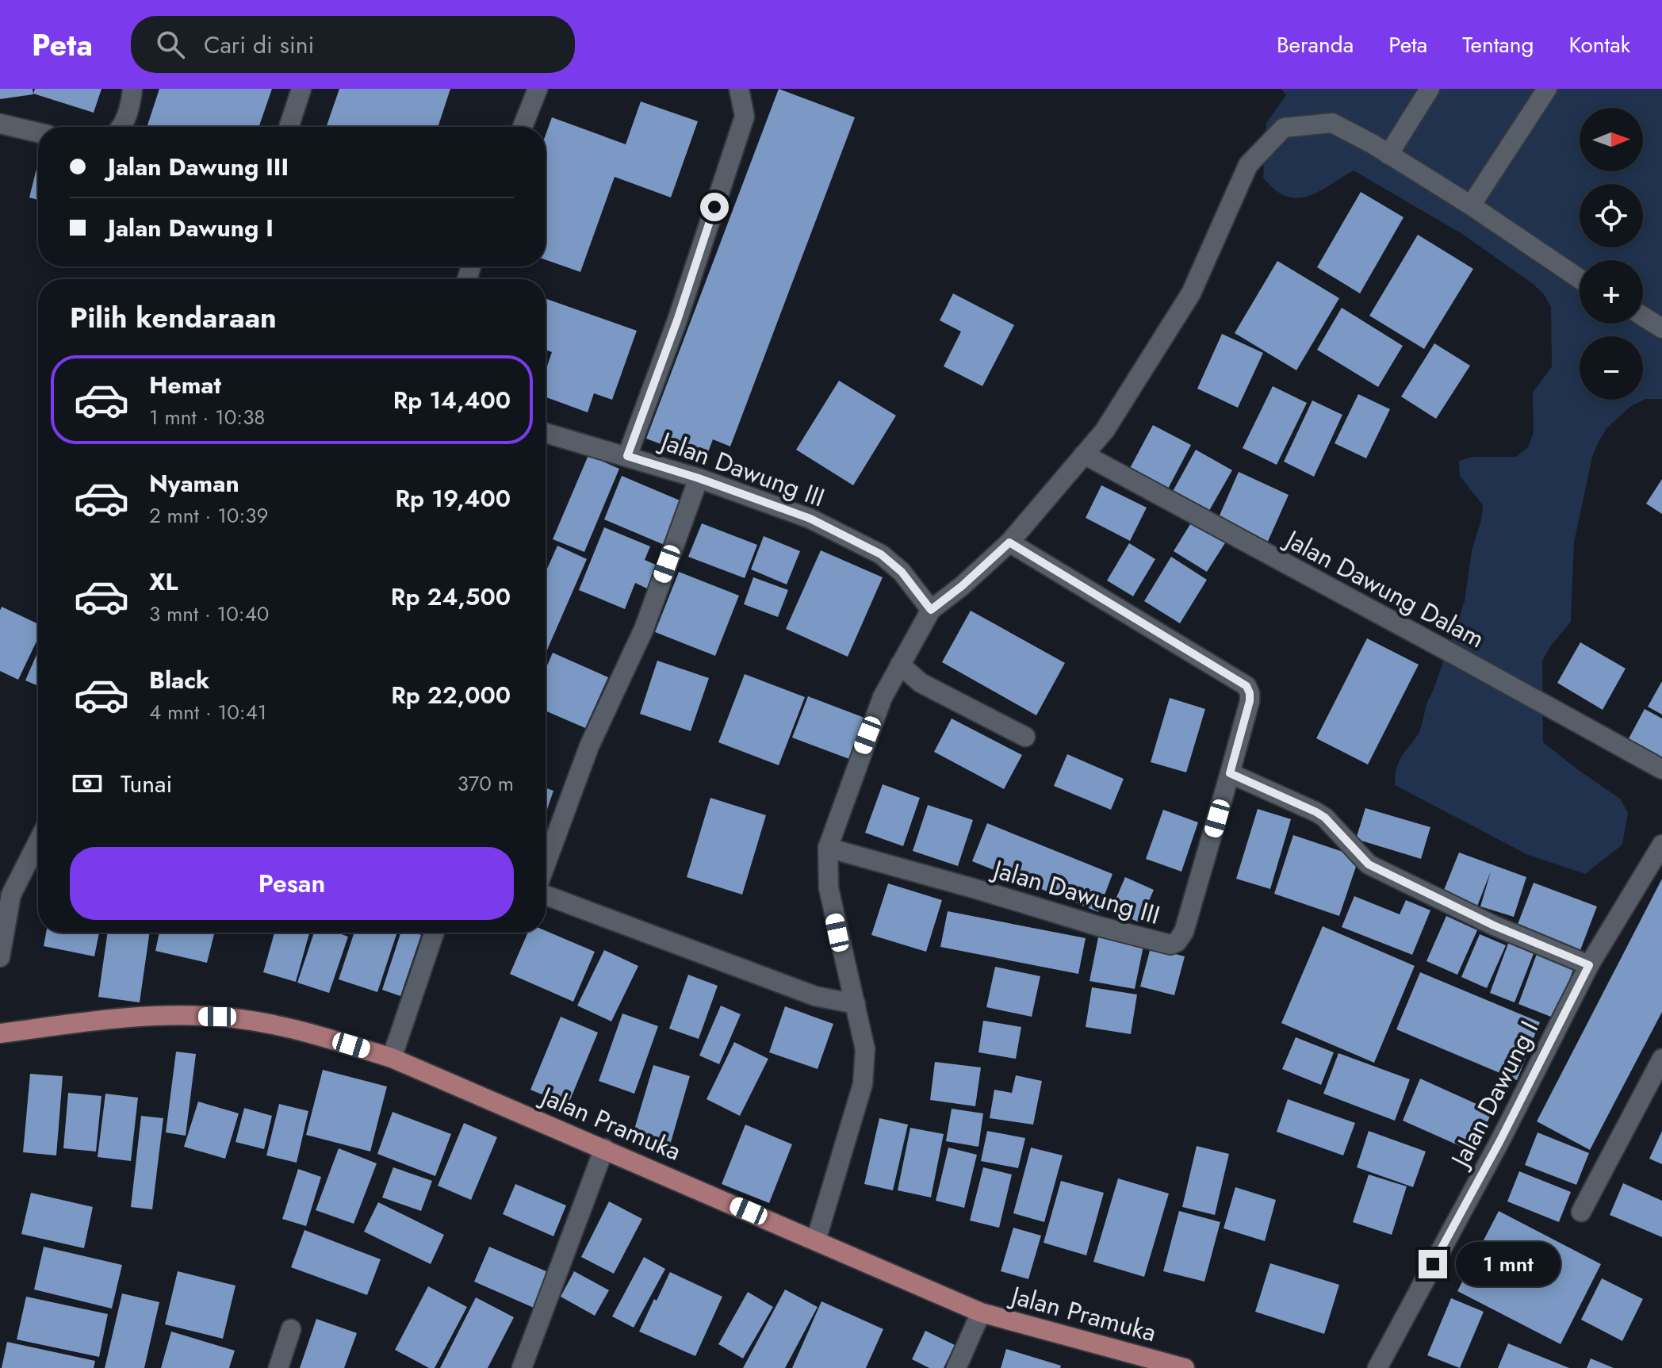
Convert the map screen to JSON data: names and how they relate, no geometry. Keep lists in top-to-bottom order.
{
  "streets": {
    "main road": ["Jalan Pramuka"],
    "street": ["Jalan Dawung III", "Jalan Dawung Dalam", "Jalan Dawung I"]
  },
  "north": "right",
  "page": {
    "header": "Peta",
    "search": "Cari di sini",
    "nav": [
      "Beranda",
      "Peta",
      "Tentang",
      "Kontak"
    ],
    "map_buttons": ["+", "−"],
    "banner": ["Jalan Dawung III", "Jalan Dawung I"],
    "heading": "Pilih kendaraan",
    "list": [
      {
        "name": "Hemat",
        "note": "1 mnt · 10:38",
        "value": "Rp 14,400"
      },
      {
        "name": "Nyaman",
        "note": "2 mnt · 10:39",
        "value": "Rp 19,400"
      },
      {
        "name": "XL",
        "note": "3 mnt · 10:40",
        "value": "Rp 24,500"
      },
      {
        "name": "Black",
        "note": "4 mnt · 10:41",
        "value": "Rp 22,000"
      }
    ],
    "pay": ["Tunai", "370 m"],
    "buttons": "Pesan",
    "bubble": "1 mnt"
  }
}
